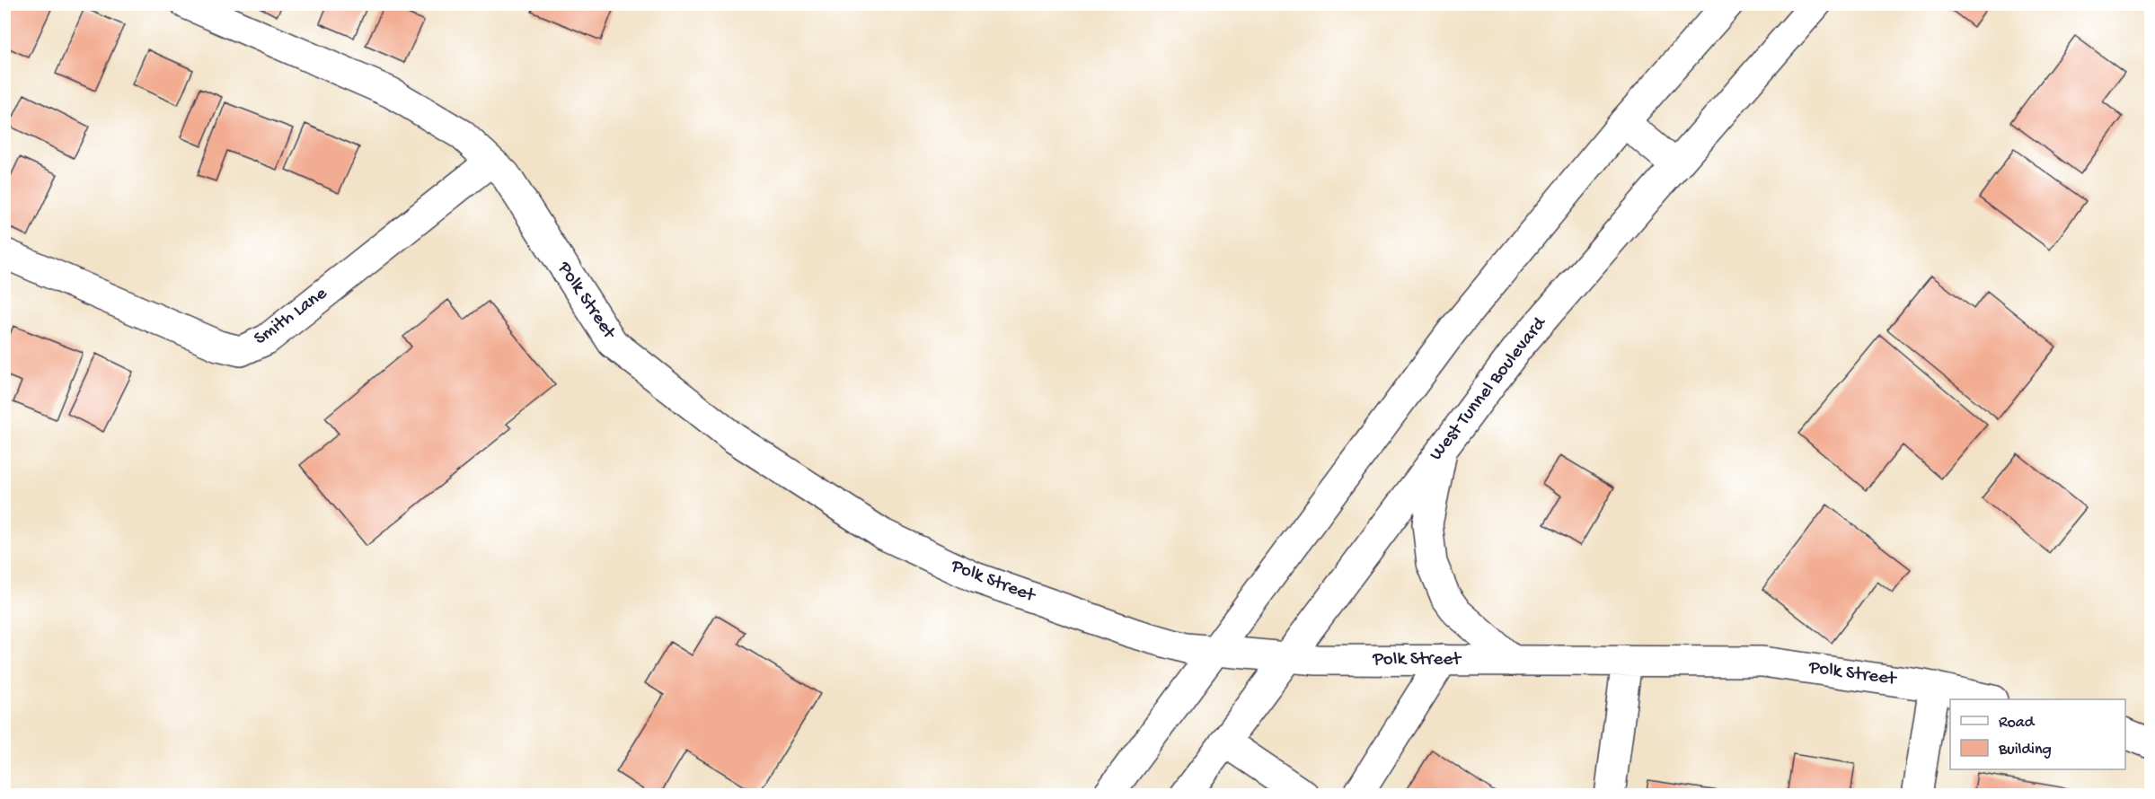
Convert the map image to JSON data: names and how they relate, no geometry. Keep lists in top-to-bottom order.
{
  "streets": {
    "street": ["Polk Street", "Smith Lane", "West Tunnel Boulevard"]
  },
  "crossings": [
    ["Polk Street", "Smith Lane"],
    ["Polk Street", "West Tunnel Boulevard"]
  ],
  "legend": ["Road", "Building"]
}
